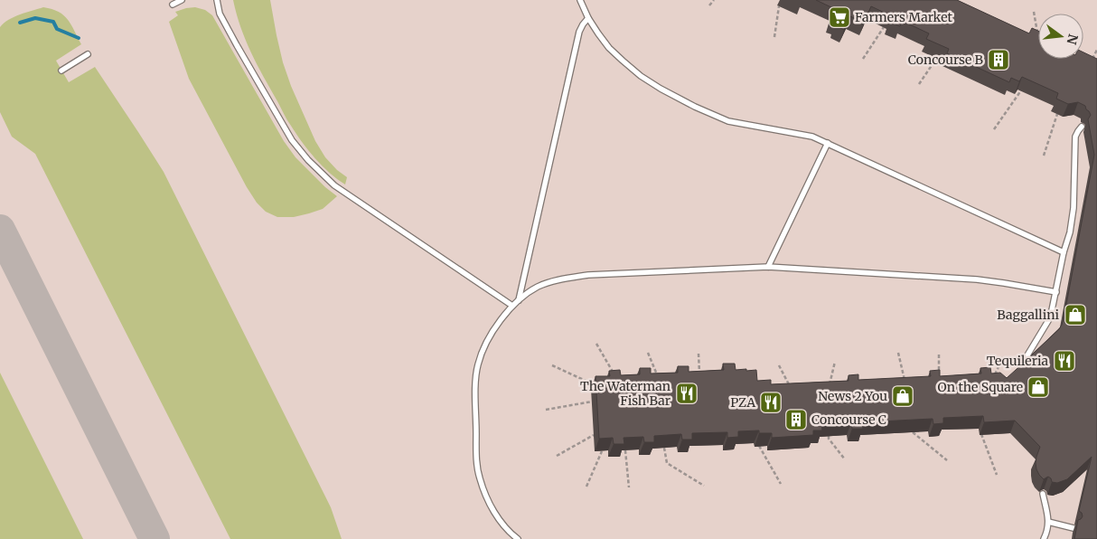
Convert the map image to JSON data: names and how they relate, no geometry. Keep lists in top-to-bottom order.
{
  "places": {
    "supermarket": ["Farmers Market"],
    "building": ["Concourse B", "Concourse C"],
    "shop": ["Baggallini", "On the Square", "News 2 You"],
    "restaurant": ["Tequileria", "The Waterman Fish Bar", "PZA"]
  },
  "north": "right"
}
